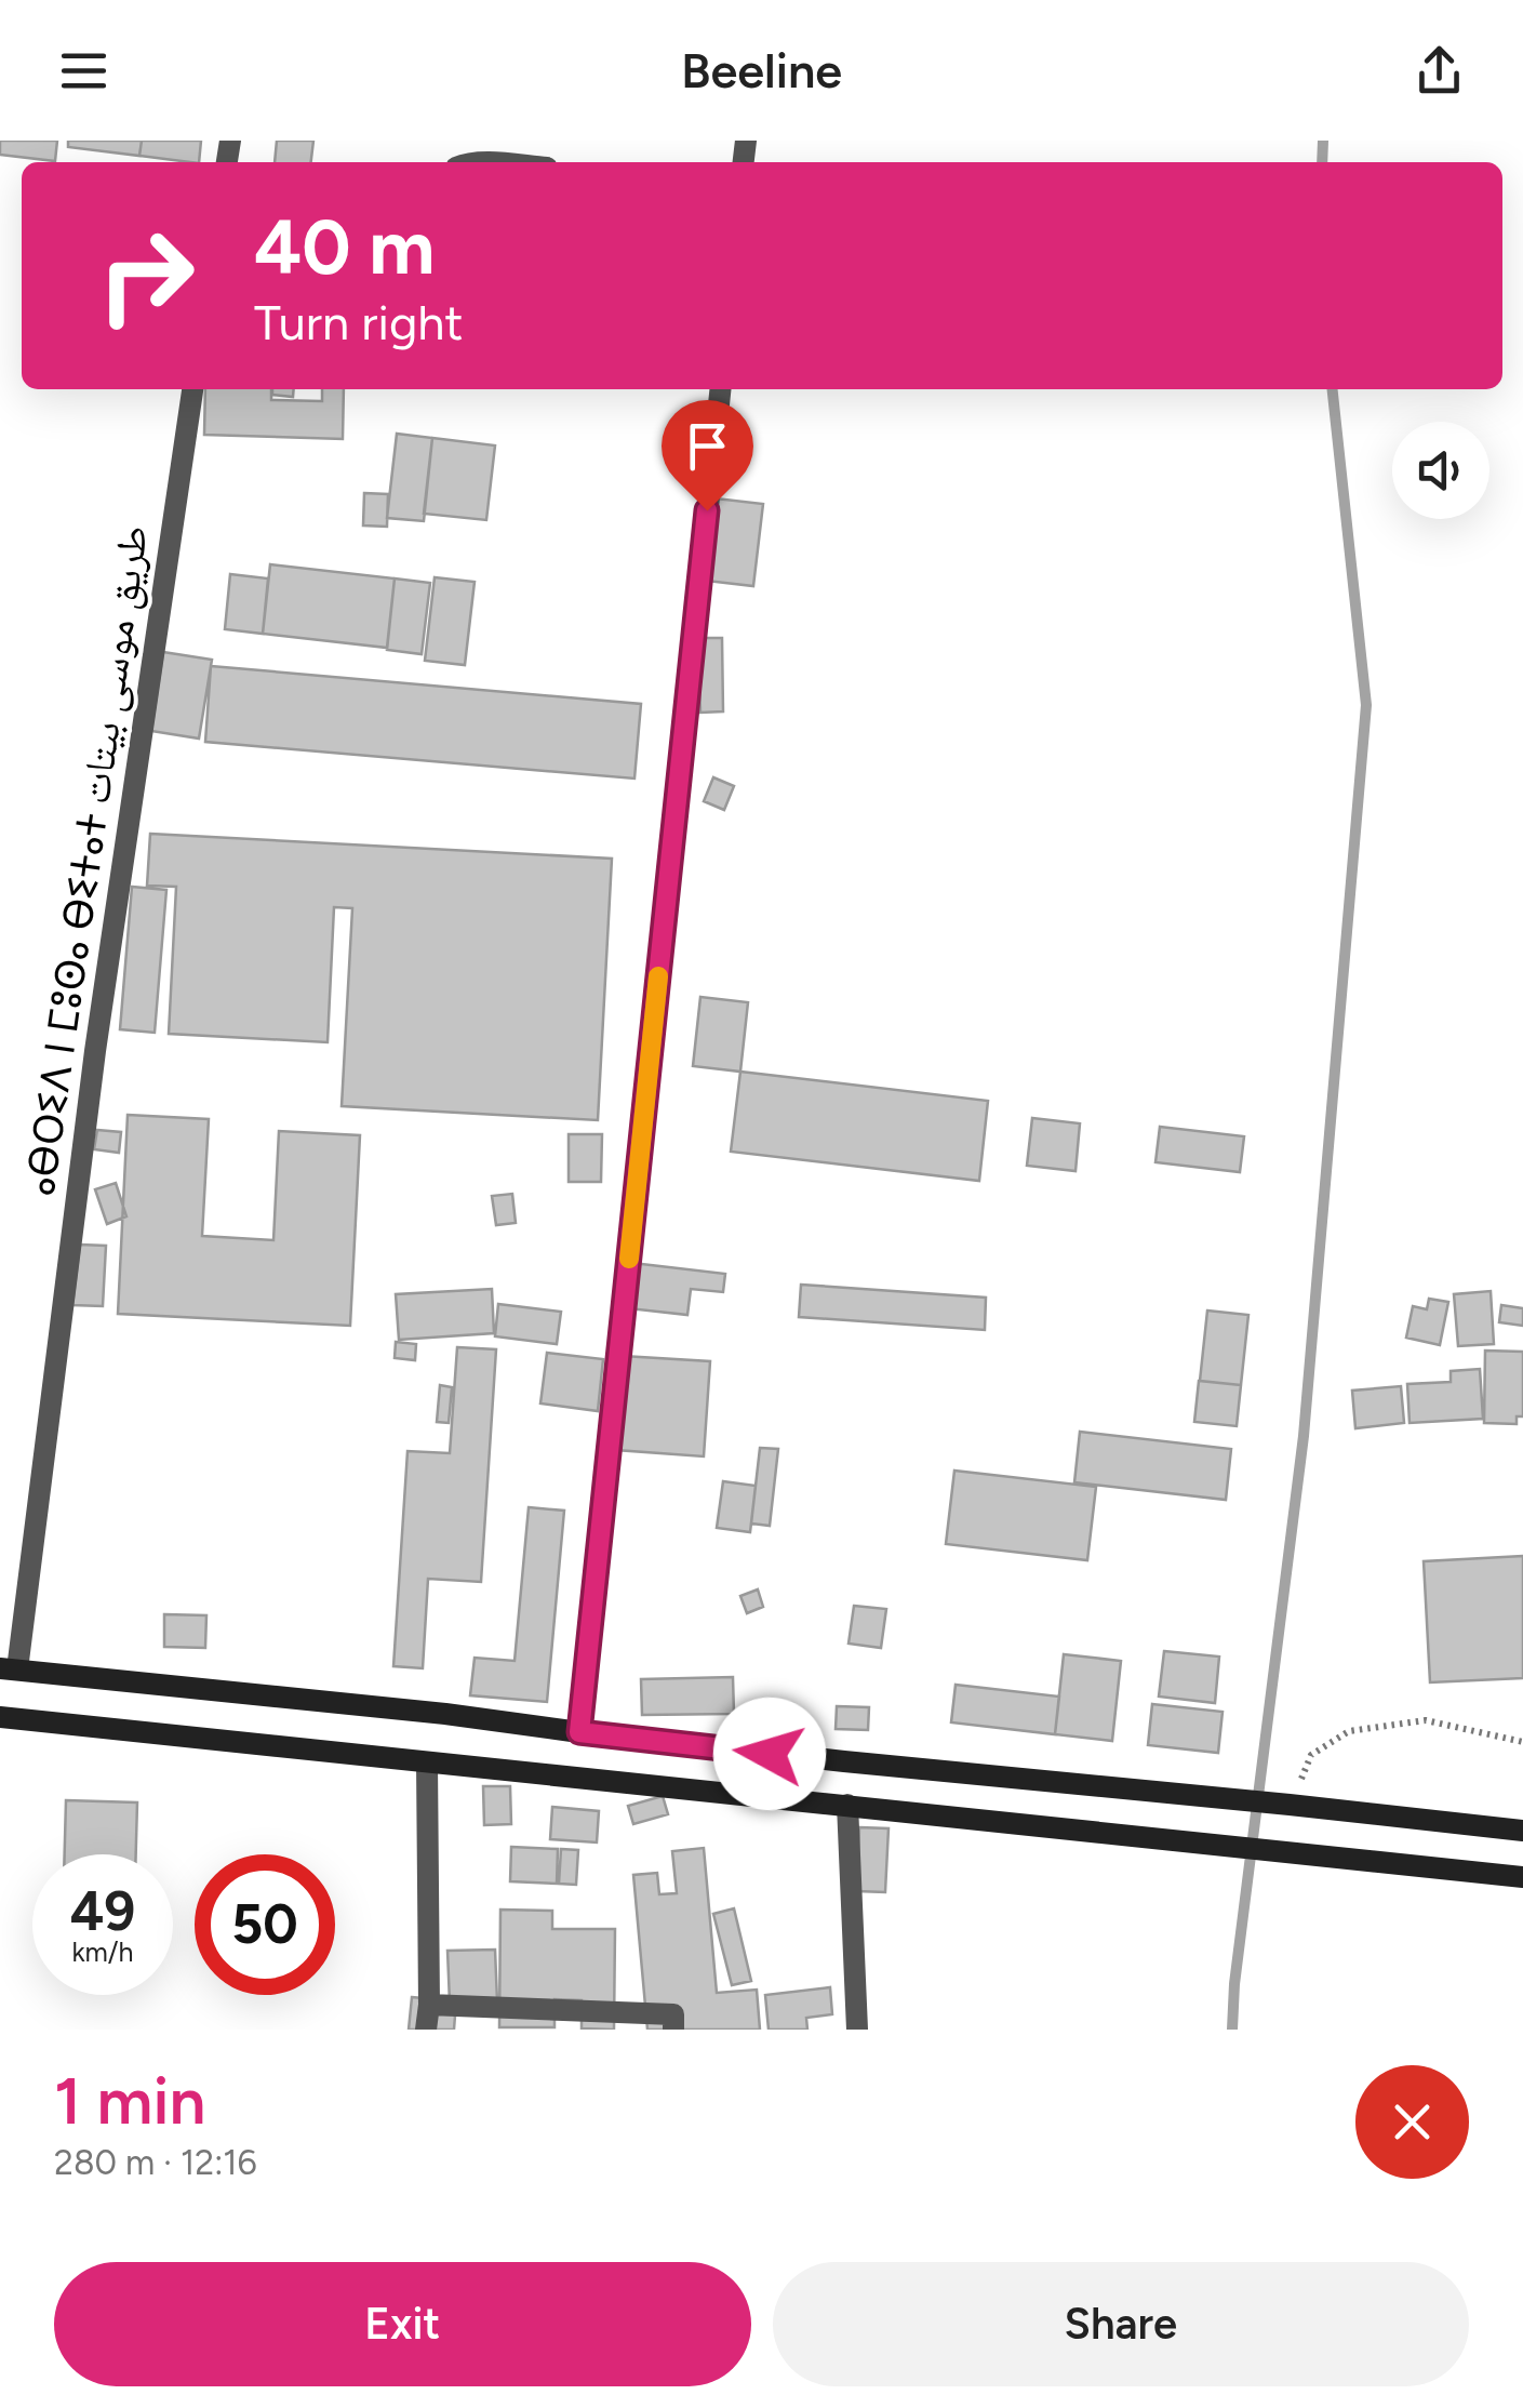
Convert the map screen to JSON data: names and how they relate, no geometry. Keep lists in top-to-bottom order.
{
  "streets": {
    "street": ["ⴰⴱⵔⵉⴷ ⵏ ⵎⵓⵙⴰ ⴱⵉⵜⴰⵜ طريق موسى بيتات"]
  },
  "page": {
    "header": "Beeline",
    "turn": ["40 m", "Turn right"],
    "speed": "49 km/h",
    "limit": "50",
    "heading": ["1 min", "280 m · 12:16"],
    "buttons": ["Exit", "Share"]
  }
}
